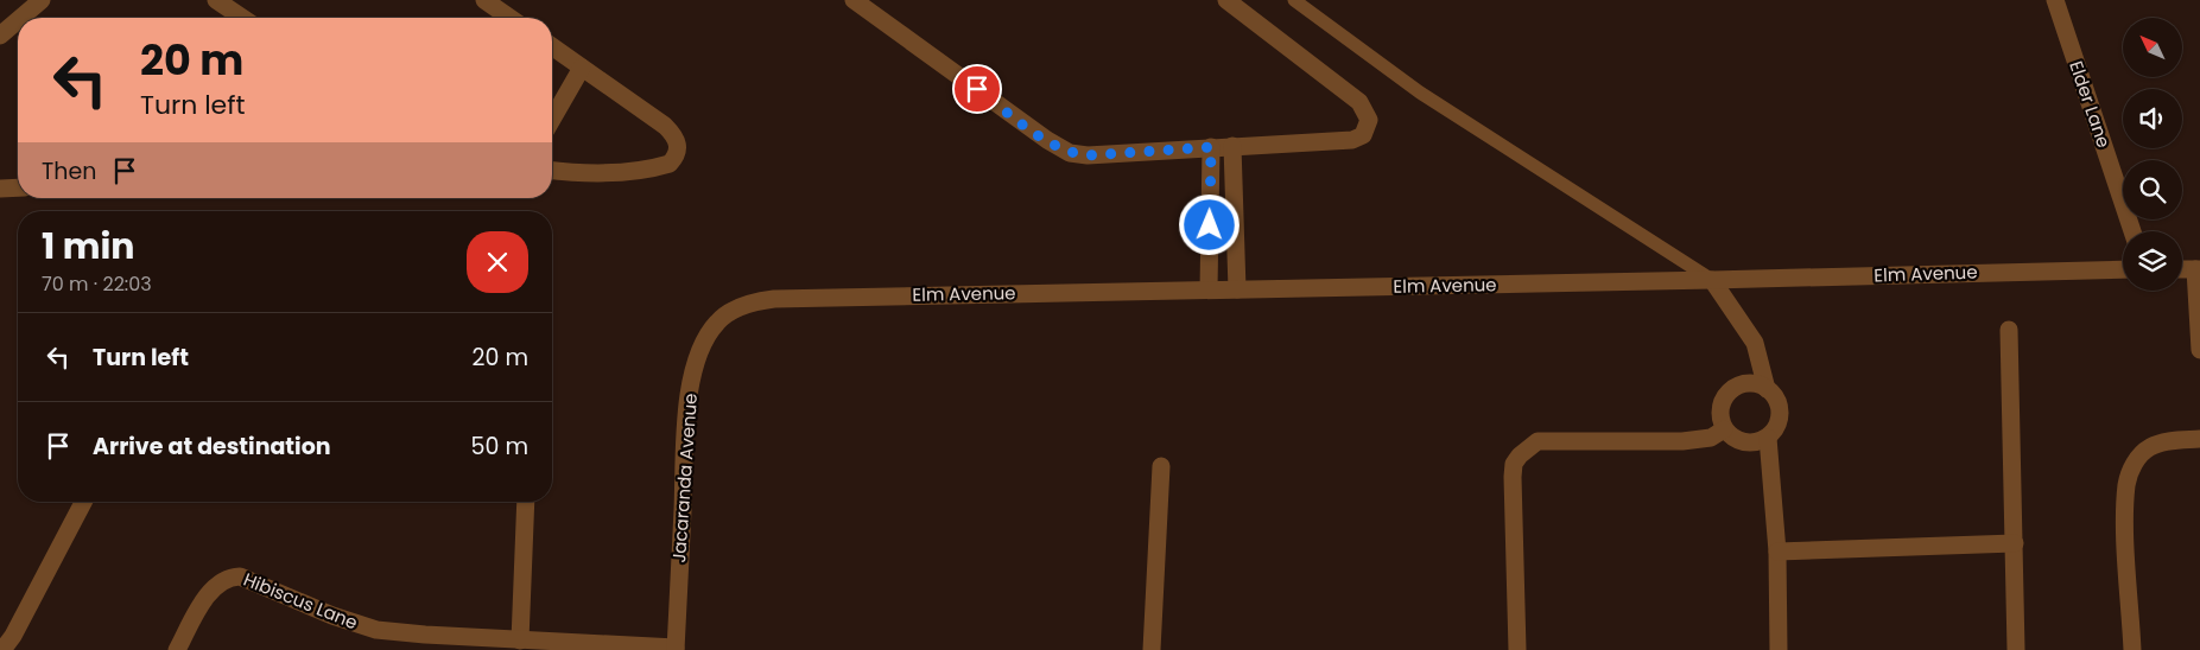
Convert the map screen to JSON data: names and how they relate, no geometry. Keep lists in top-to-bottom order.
{
  "streets": {
    "street": [
      "Elder Lane",
      "Elm Avenue",
      "Jacaranda Avenue",
      "Hibiscus Lane"
    ]
  },
  "crossings": [
    ["Elm Avenue", "Jacaranda Avenue"],
    ["Jacaranda Avenue", "Hibiscus Lane"]
  ],
  "north": "top left",
  "page": {
    "turn": ["20 m", "Turn left"],
    "then": "Then",
    "heading": ["1 min", "70 m · 22:03"],
    "list": [
      {
        "name": "Turn left",
        "value": "20 m"
      },
      {
        "name": "Arrive at destination",
        "value": "50 m"
      }
    ]
  }
}
